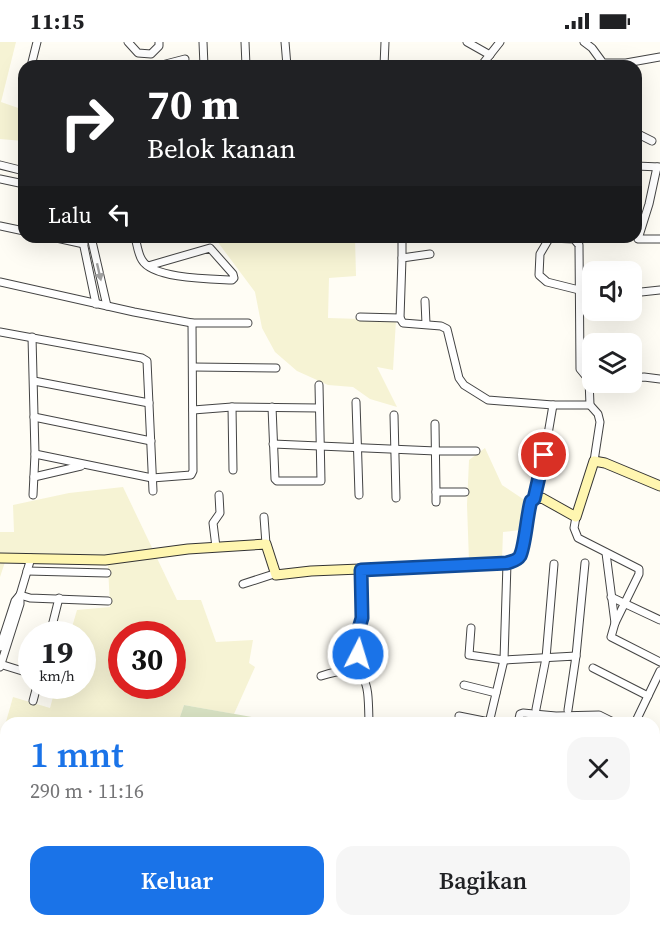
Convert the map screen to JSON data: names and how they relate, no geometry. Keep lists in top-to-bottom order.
{
  "page": {
    "status": "11:15",
    "turn": ["70 m", "Belok kanan"],
    "then": "Lalu",
    "speed": "19 km/h",
    "limit": "30",
    "heading": ["1 mnt", "290 m · 11:16"],
    "buttons": ["Keluar", "Bagikan"]
  }
}
